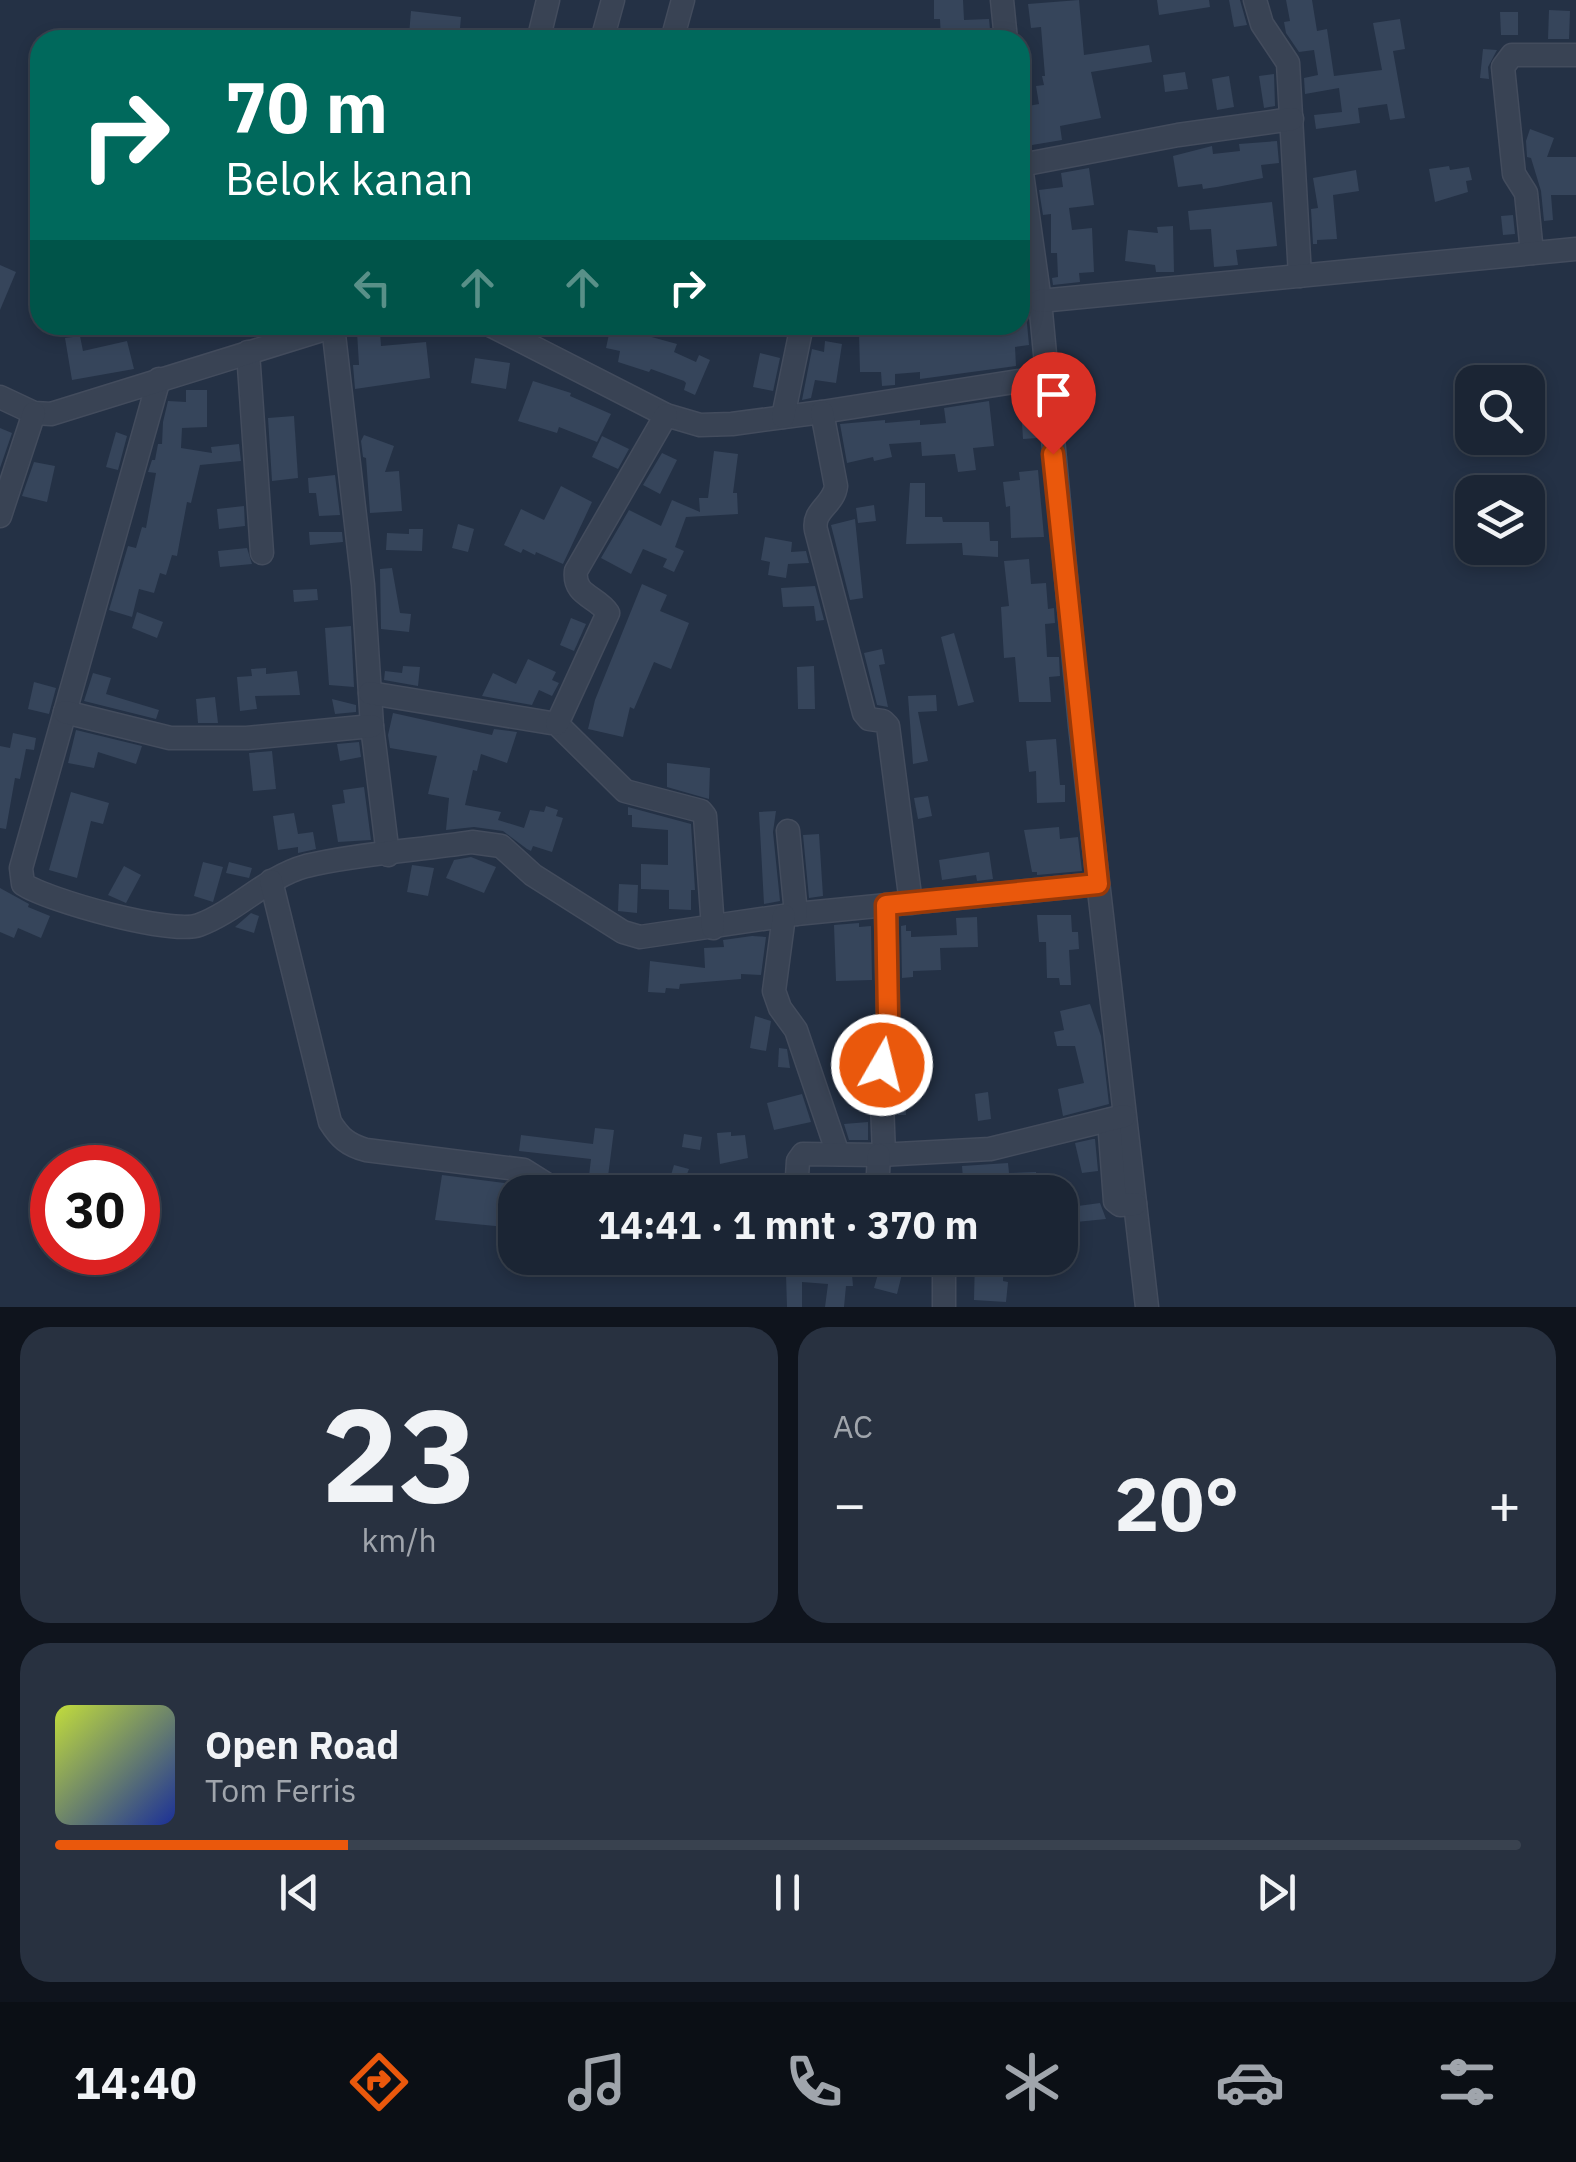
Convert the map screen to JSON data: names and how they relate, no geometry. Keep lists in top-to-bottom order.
{
  "page": {
    "turn": ["70 m", "Belok kanan"],
    "limit": "30",
    "trip": "14:41 · 1 mnt · 370 m",
    "tile": [
      ["23", "km/h"],
      "AC"
    ],
    "heat": ["−", "20°", "+"],
    "song": ["Open Road", "Tom Ferris"],
    "tabs": "14:40"
  }
}
